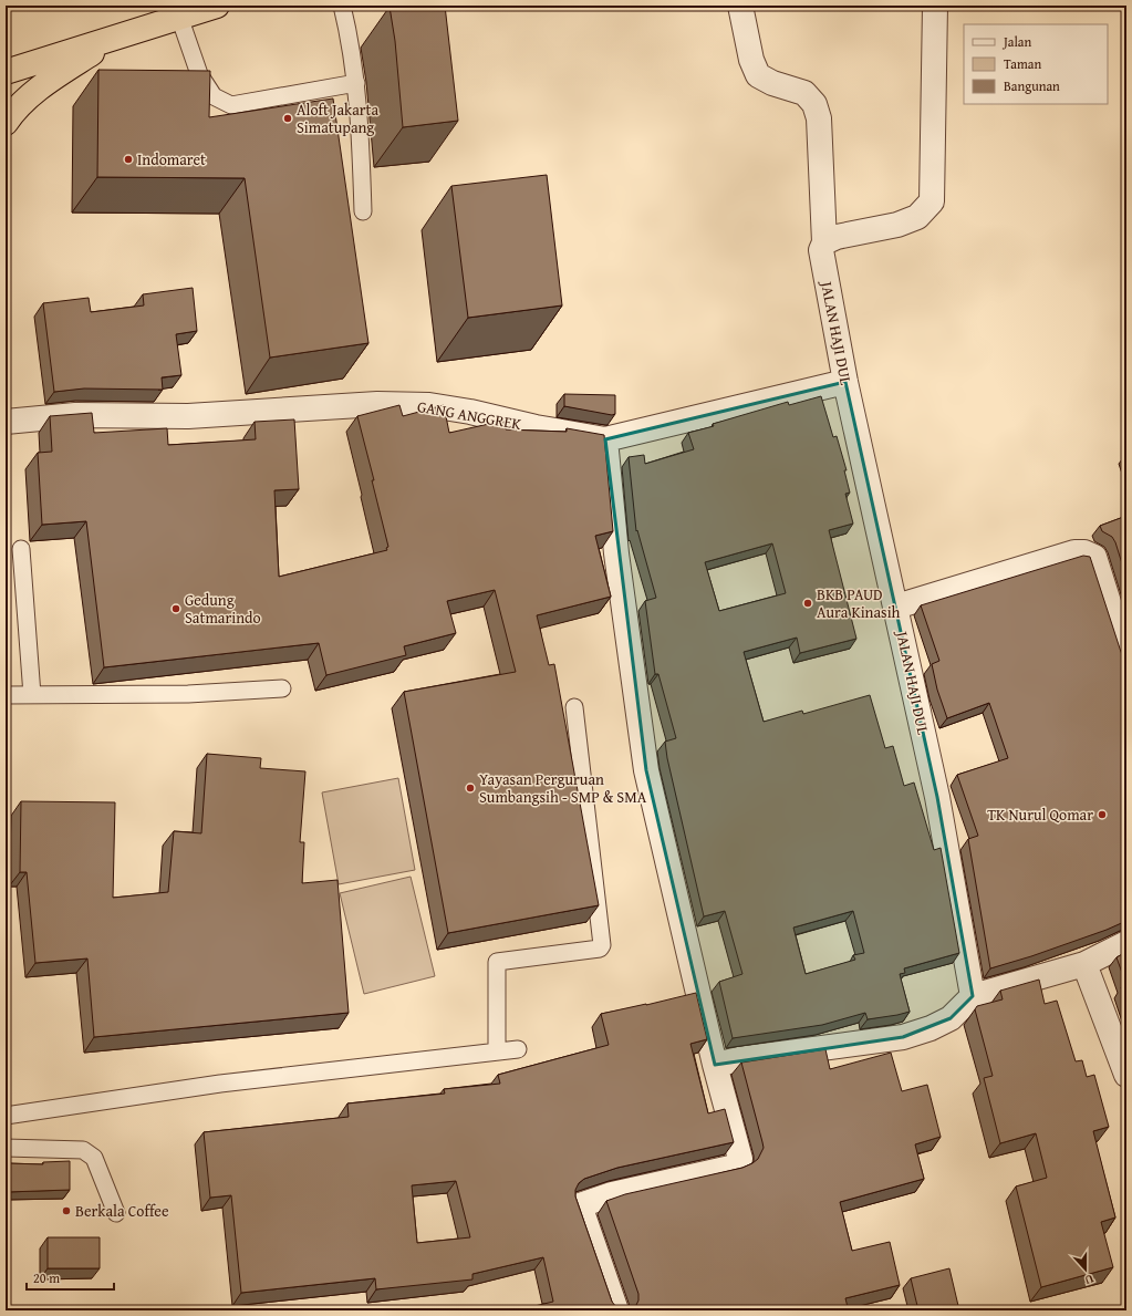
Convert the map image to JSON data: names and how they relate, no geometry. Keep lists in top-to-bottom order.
{
  "streets": {
    "street": ["JALAN HAJI DUL", "GANG ANGGREK"]
  },
  "crossings": [
    ["JALAN HAJI DUL", "GANG ANGGREK"]
  ],
  "places": [
    "Aloft Jakarta Simatupang",
    "Indomaret",
    "BKB PAUD Aura Kinasih",
    "Gedung Satmarindo",
    "Yayasan Perguruan Sumbangsih - SMP & SMA",
    "TK Nurul Qomar",
    "Berkala Coffee"
  ],
  "legend": ["Jalan", "Taman", "Bangunan"],
  "scale_bar": "20 m",
  "north": "bottom"
}
